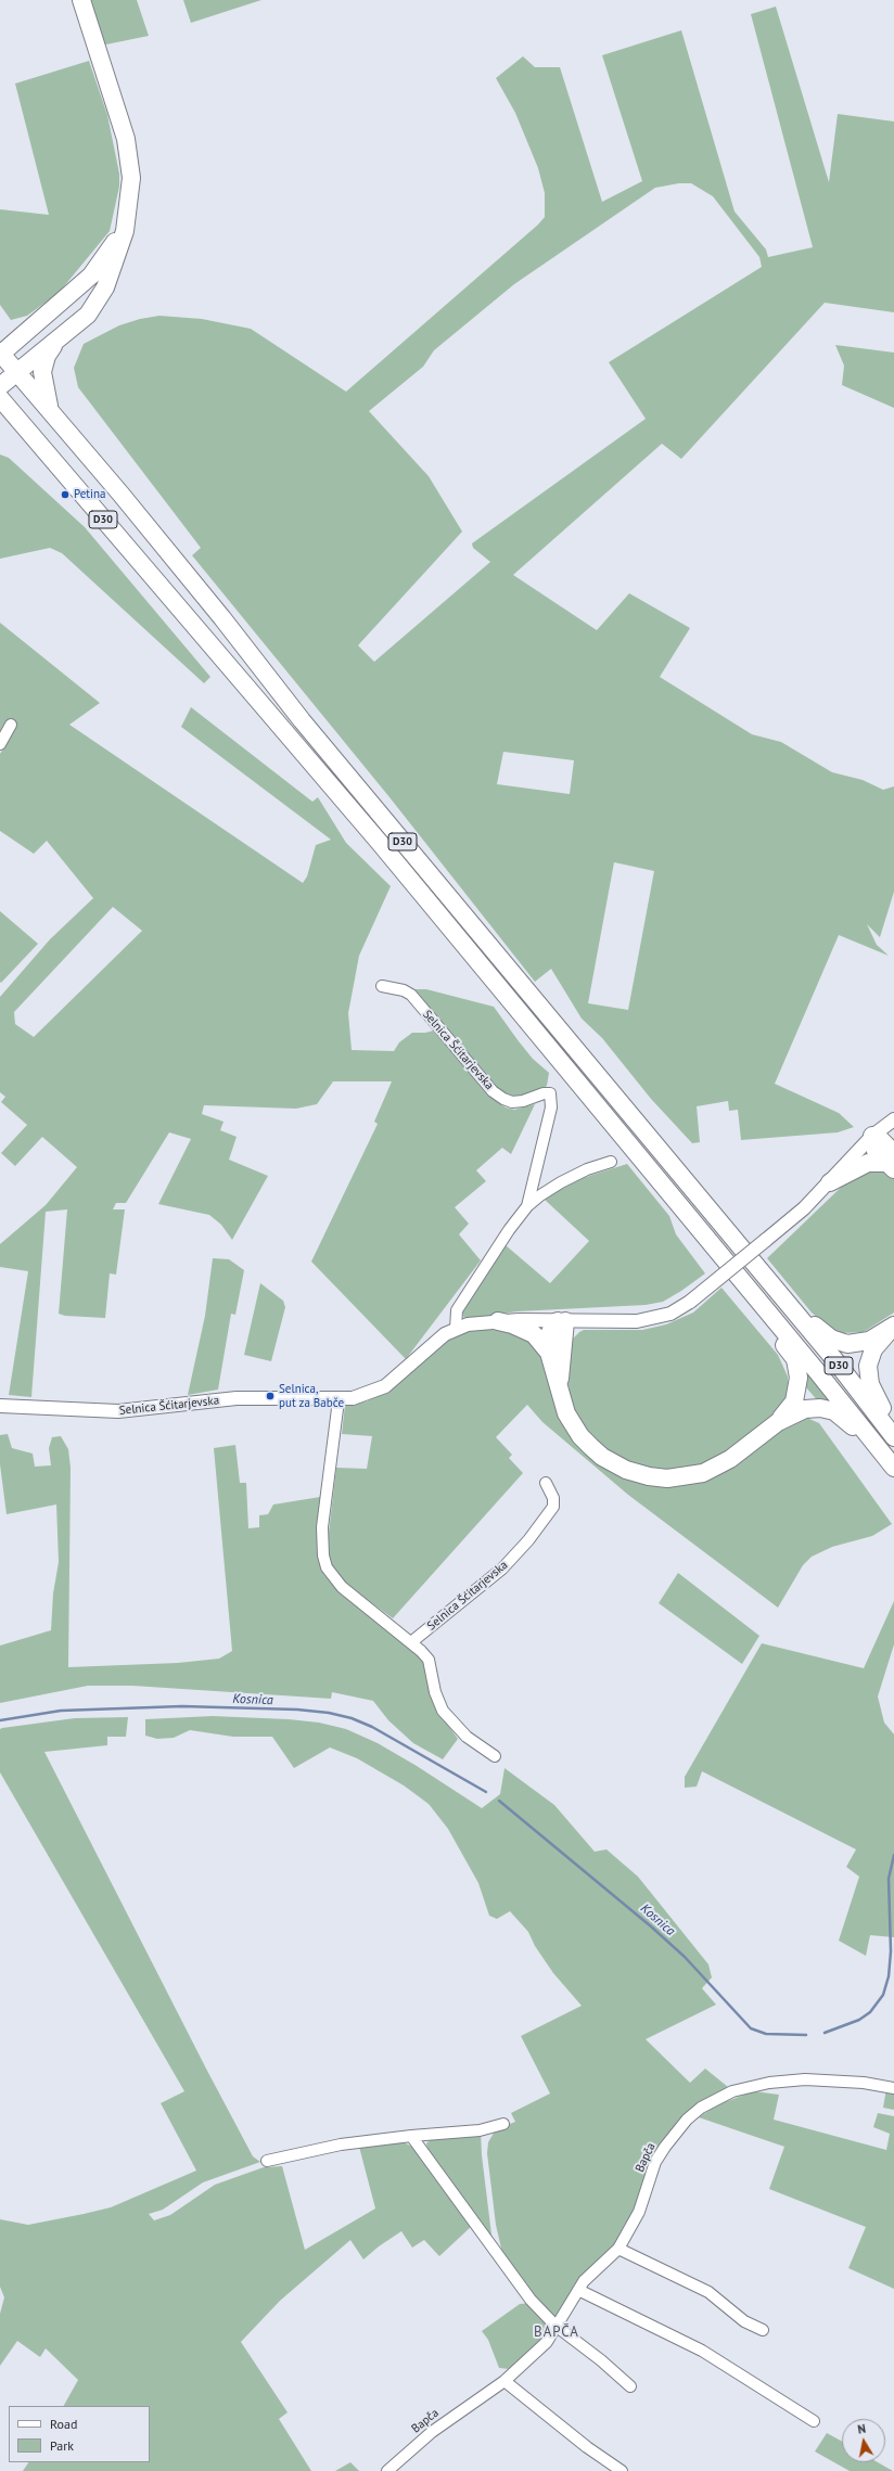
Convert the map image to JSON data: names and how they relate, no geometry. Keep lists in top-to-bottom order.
{
  "streets": {
    "main road": ["D30"],
    "street": ["Selnica Šćitarjevska", "Bapča"]
  },
  "districts": ["BAPČA"],
  "water": ["Kosnica"],
  "places": ["Petina", "Selnica, put za Babče"],
  "legend": ["Road", "Park"],
  "north": "top"
}
